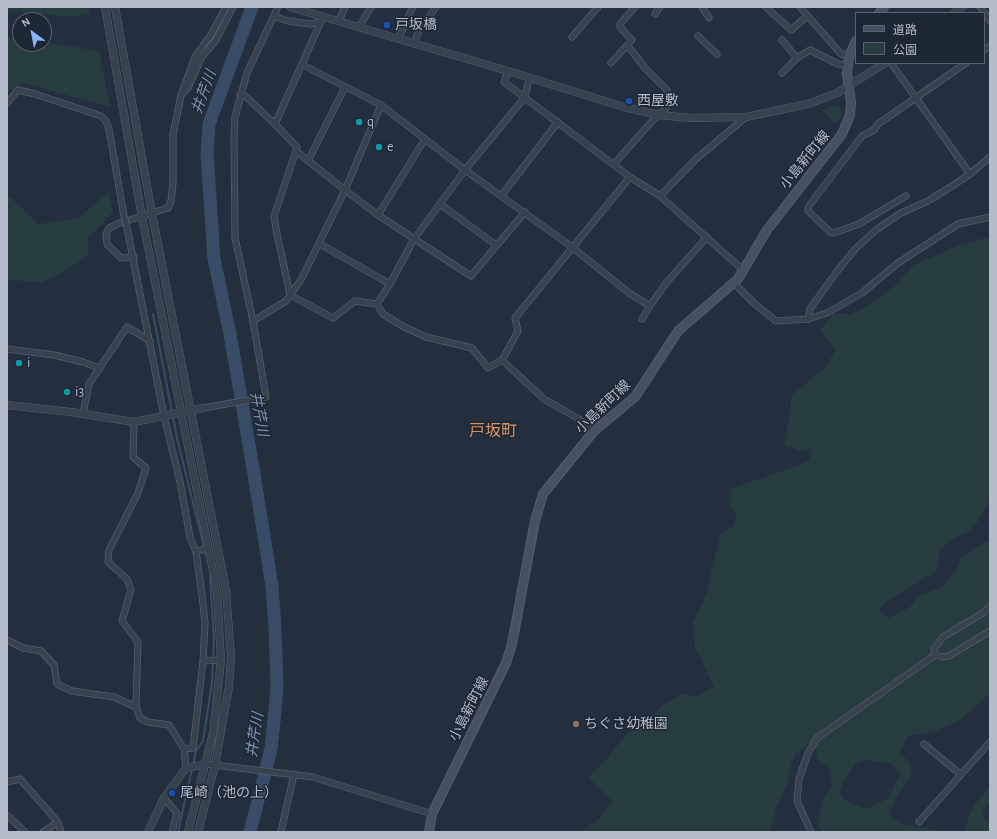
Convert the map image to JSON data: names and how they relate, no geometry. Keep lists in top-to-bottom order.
{
  "streets": {
    "main road": ["小島新町線"]
  },
  "districts": ["戸坂町"],
  "water": ["井芹川"],
  "places": [
    "戸坂橋",
    "西屋敷",
    "q",
    "e",
    "i",
    "i3",
    "ちぐさ幼稚園",
    "尾崎（池の上）"
  ],
  "legend": ["道路", "公園"],
  "north": "top left"
}
